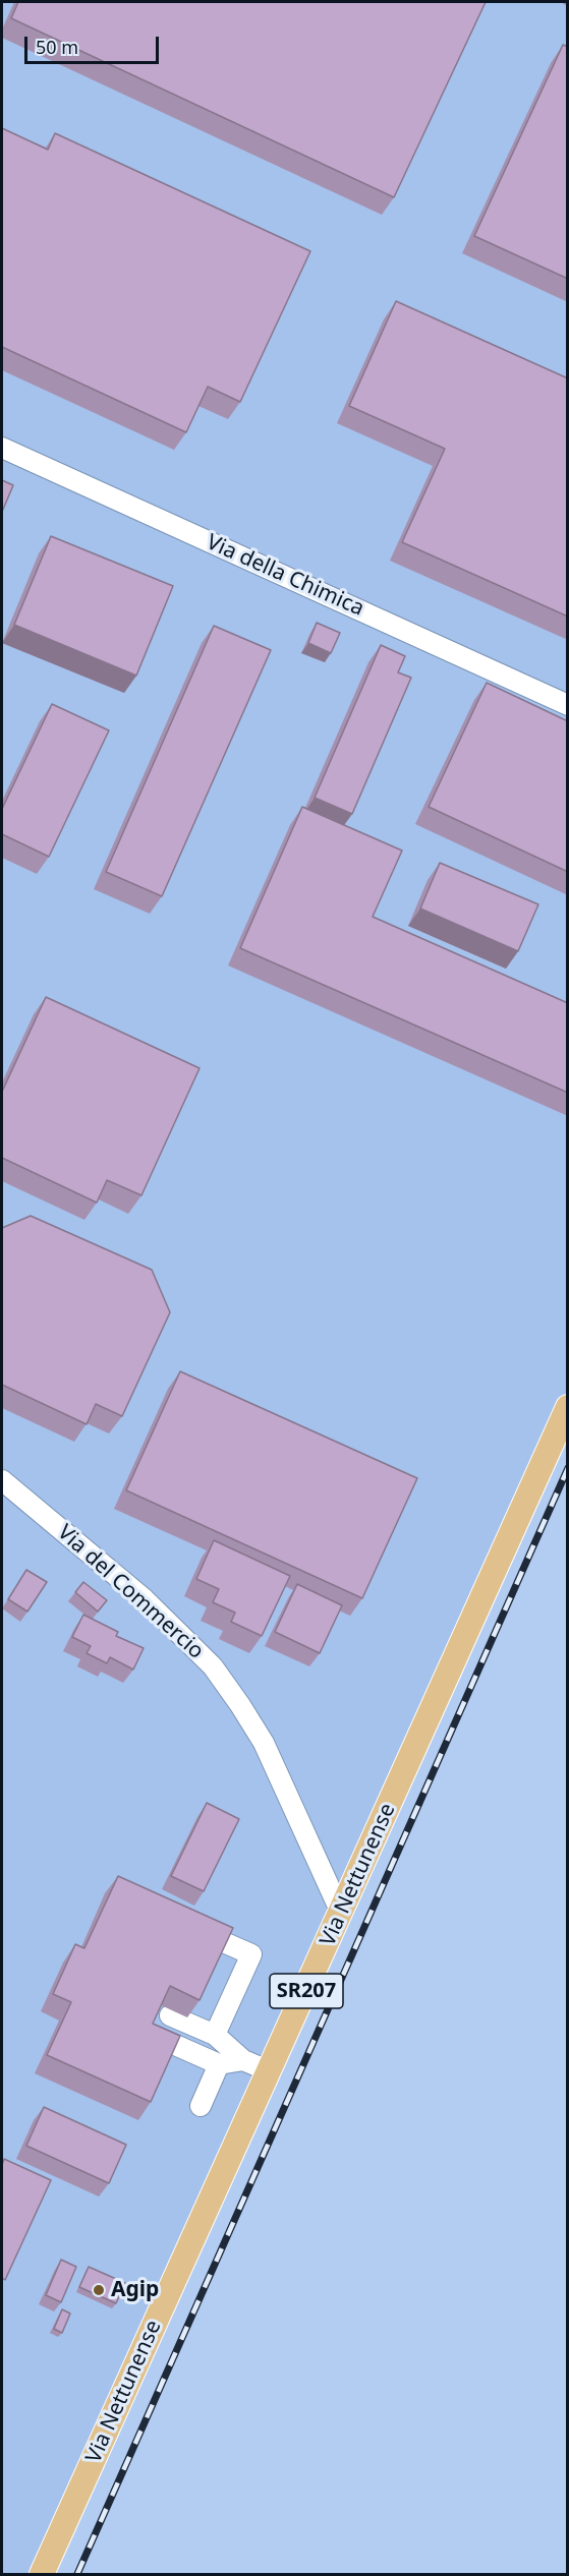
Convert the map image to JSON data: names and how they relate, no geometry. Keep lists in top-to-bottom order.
{
  "streets": {
    "main road": ["Via Nettunense", "SR207"],
    "street": ["Via della Chimica", "Via del Commercio"]
  },
  "crossings": [
    ["Via del Commercio", "Via Nettunense"]
  ],
  "places": ["Agip"],
  "scale_bar": "50 m"
}
